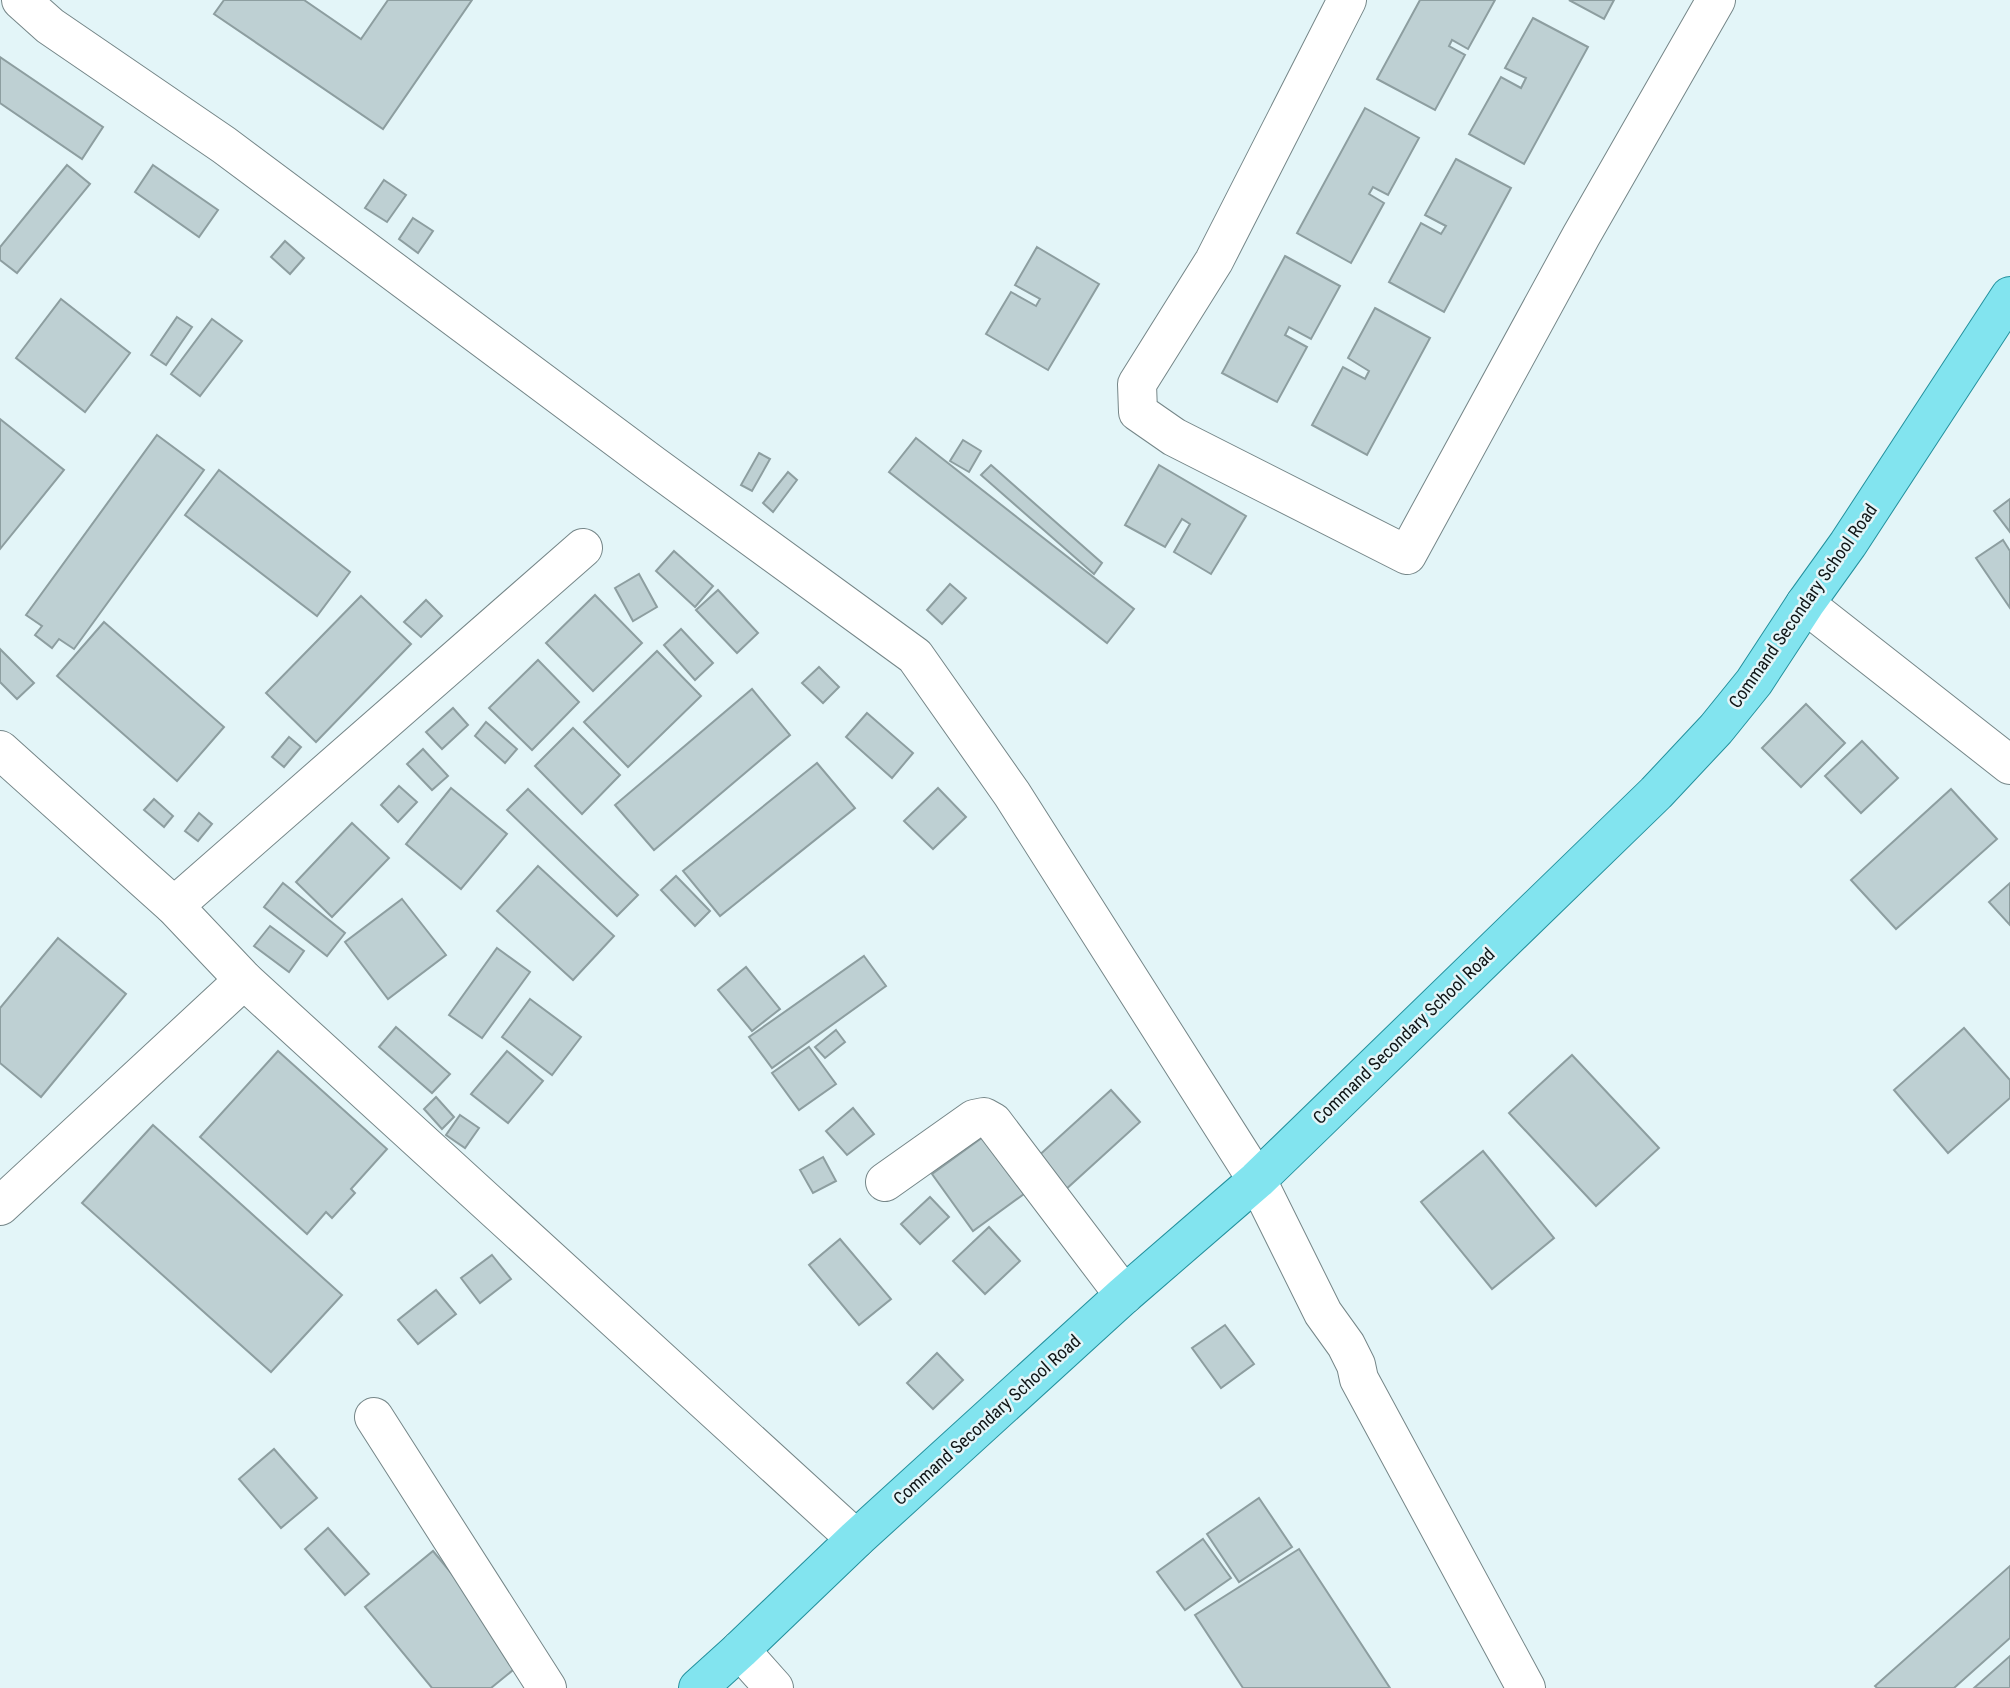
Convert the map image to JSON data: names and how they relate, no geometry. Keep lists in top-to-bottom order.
{
  "streets": {
    "main road": ["Command Secondary School Road"]
  }
}
